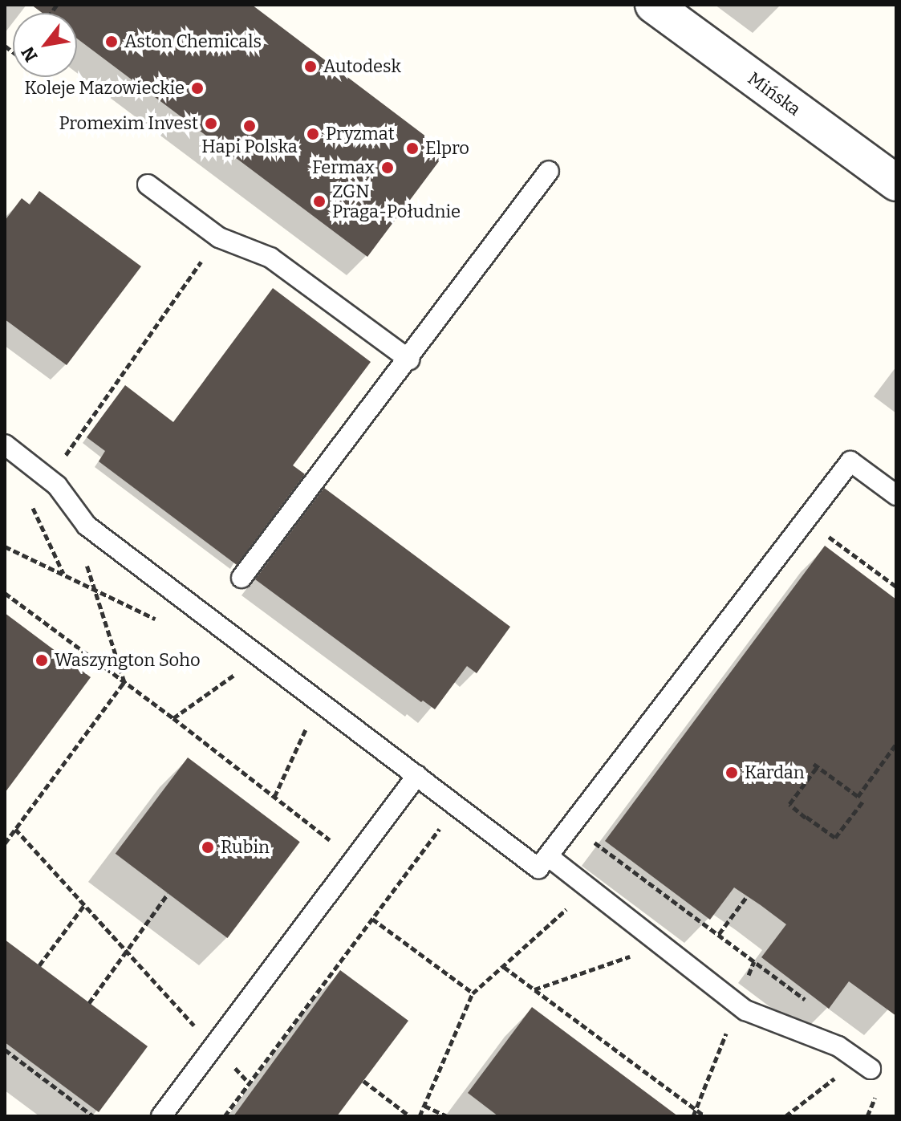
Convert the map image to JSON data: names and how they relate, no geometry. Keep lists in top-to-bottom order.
{
  "streets": {
    "street": ["Mińska"]
  },
  "places": [
    "Aston Chemicals",
    "Autodesk",
    "Koleje Mazowieckie",
    "Promexim Invest",
    "Hapi Polska",
    "Pryzmat",
    "Elpro",
    "Fermax",
    "ZGN Praga-Południe",
    "Waszyngton Soho",
    "Kardan",
    "Rubin"
  ],
  "north": "bottom left"
}
